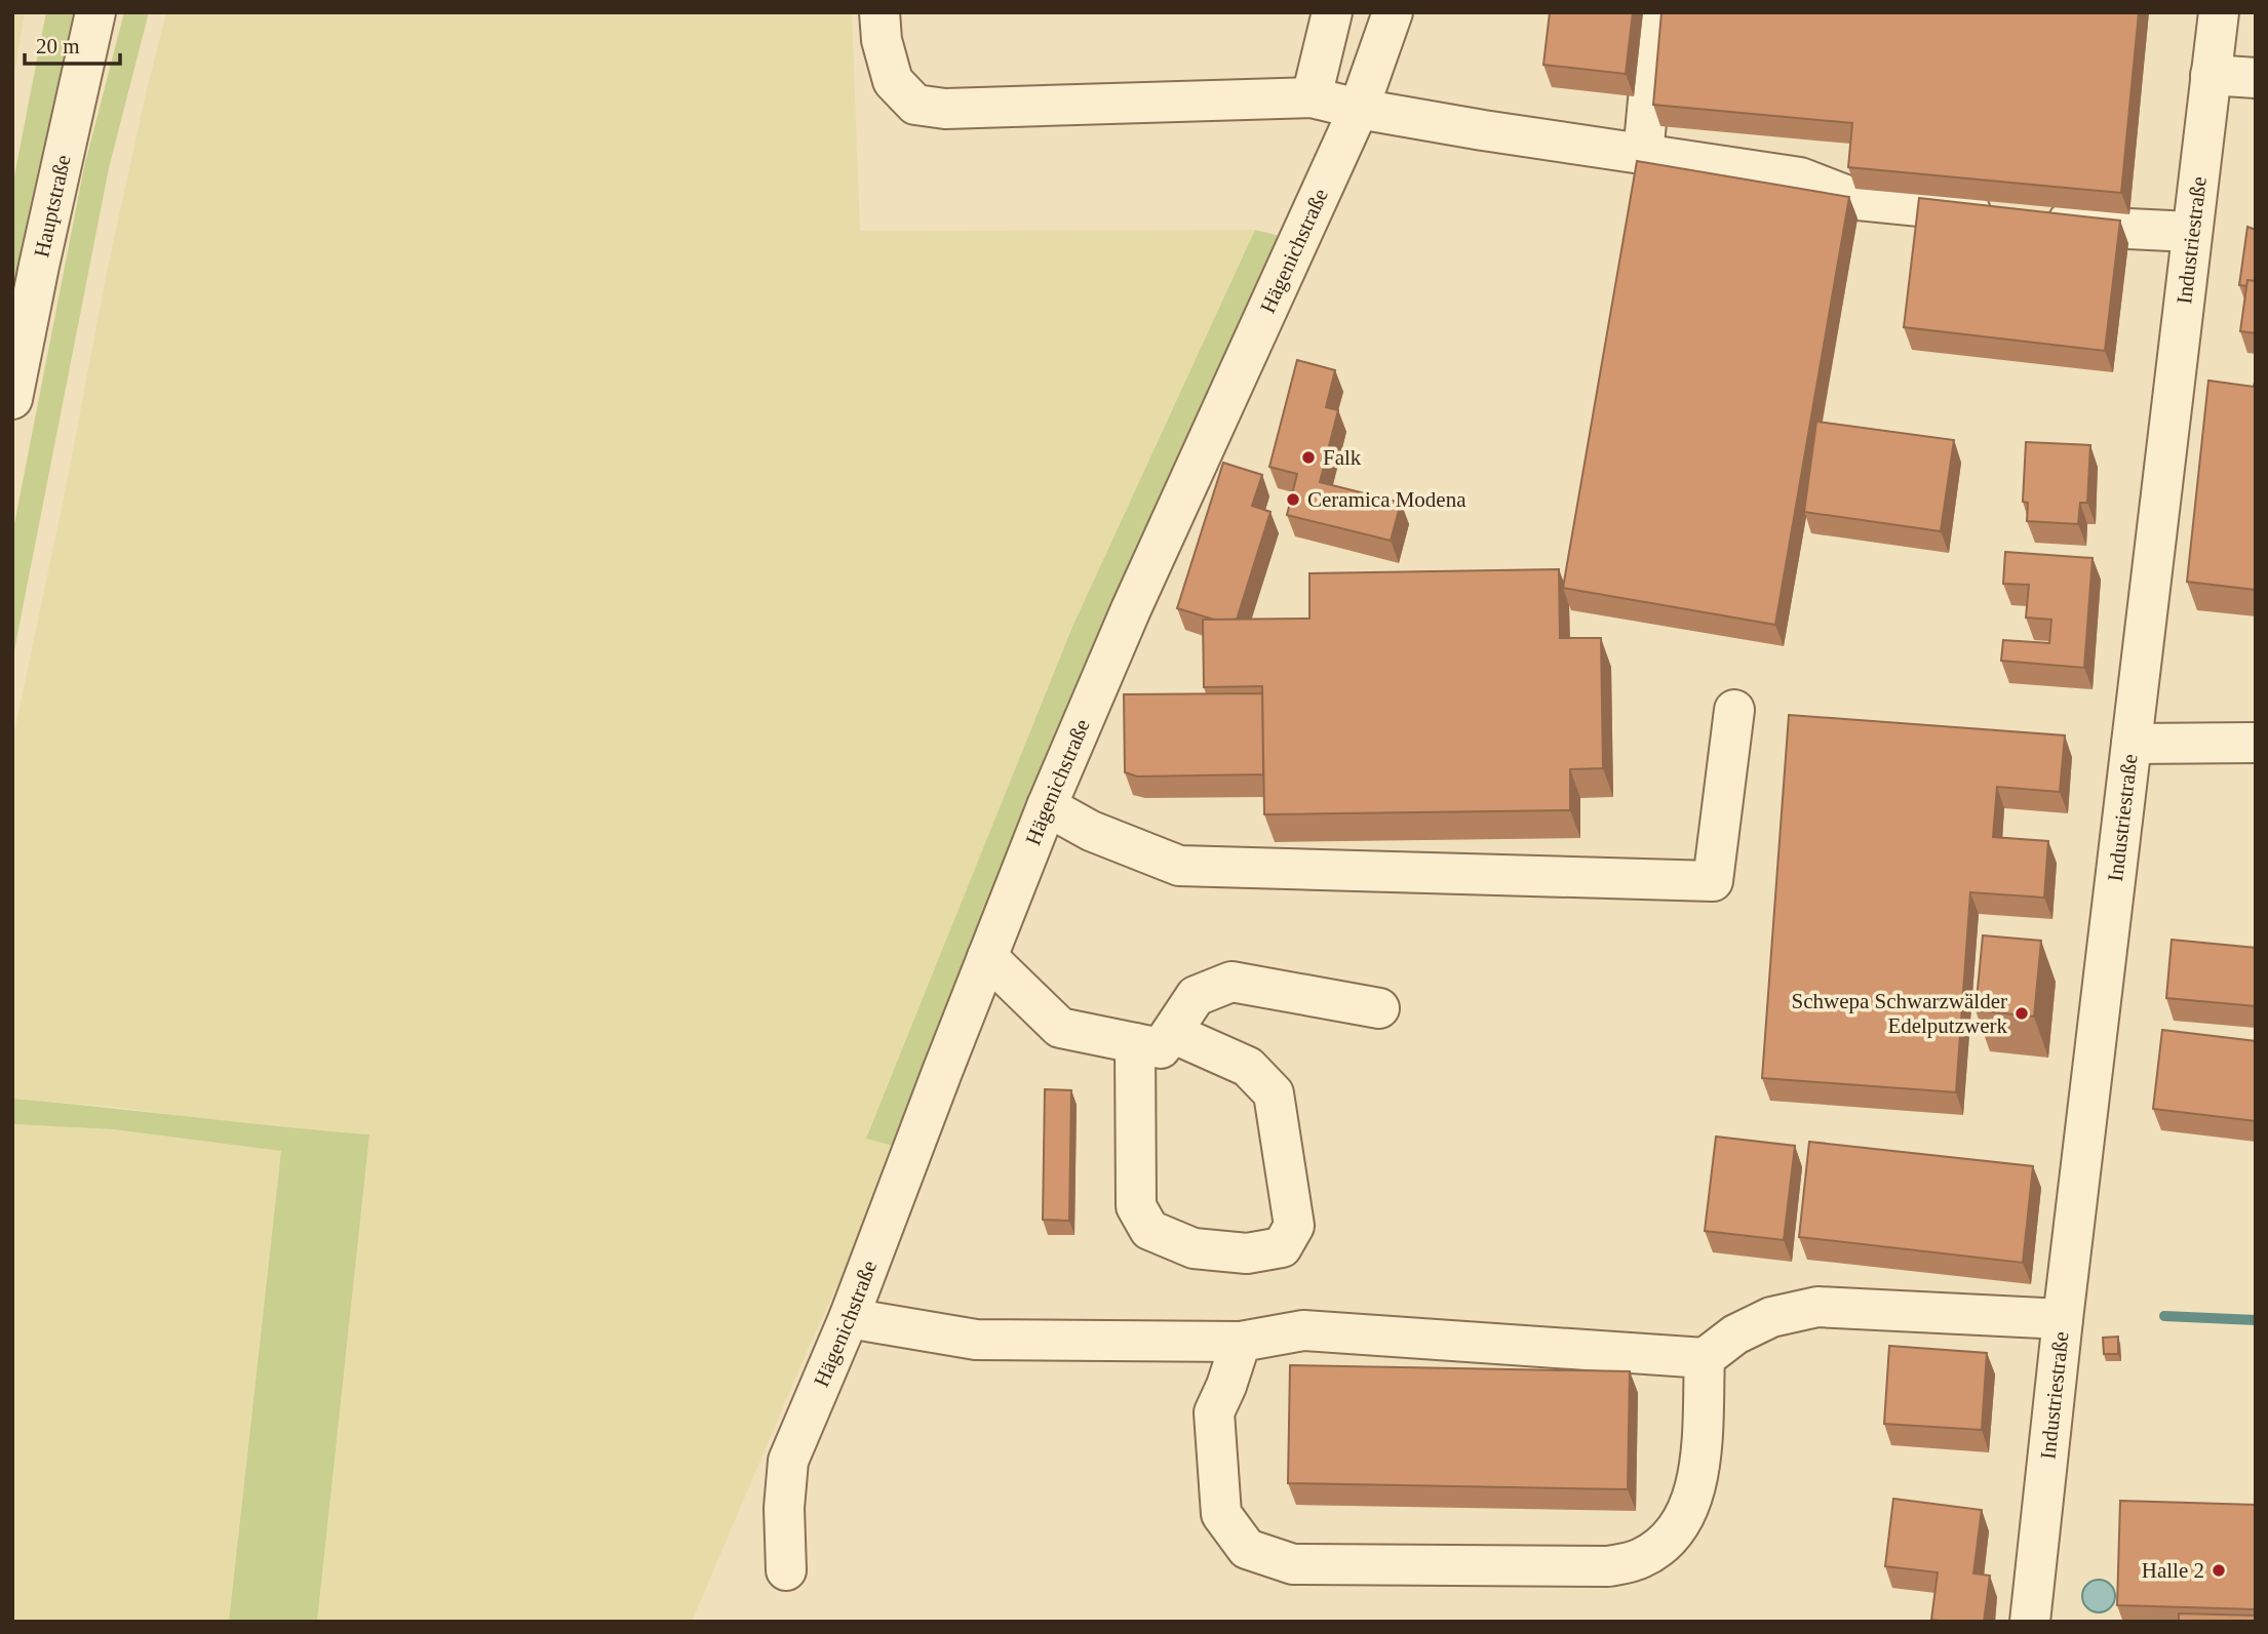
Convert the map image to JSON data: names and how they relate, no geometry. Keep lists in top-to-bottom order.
{
  "streets": {
    "street": ["Hauptstraße", "Industriestraße", "Hägenichstraße"]
  },
  "places": [
    "Falk",
    "Ceramica Modena",
    "Schwepa Schwarzwälder Edelputzwerk",
    "Halle 2"
  ],
  "scale_bar": "20 m"
}
